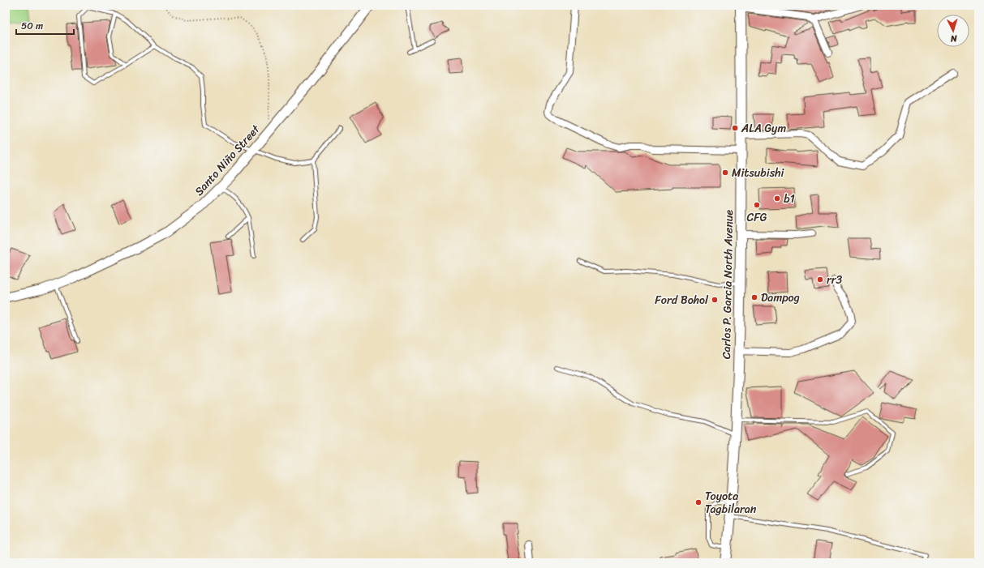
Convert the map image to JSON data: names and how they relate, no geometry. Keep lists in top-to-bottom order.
{
  "streets": {
    "main road": ["Santo Niño Street", "Carlos P. Garcia North Avenue"]
  },
  "places": [
    "ALA Gym",
    "Mitsubishi",
    "b1",
    "CFG",
    "rr3",
    "Dampog",
    "Ford Bohol",
    "Toyota Tagbilaran"
  ],
  "scale_bar": "50 m",
  "north": "bottom"
}
